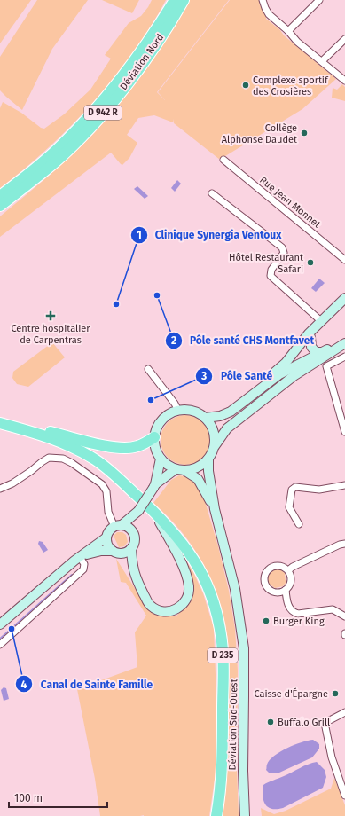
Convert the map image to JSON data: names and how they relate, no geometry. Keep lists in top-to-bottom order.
{
  "streets": {
    "main road": [
      "Déviation Nord",
      "D 942 R",
      "D 235",
      "Déviation Sud-Ouest"
    ],
    "street": ["Rue Jean Monnet"]
  },
  "places": {
    "other": [
      "Complexe sportif des Crosières",
      "Collège Alphonse Daudet",
      "Hôtel Restaurant Safari",
      "Pôle santé CHS Montfavet",
      "Clinique Synergia Ventoux",
      "Pôle Santé",
      "Burger King",
      "Canal de Sainte Famille",
      "Caisse d'Épargne",
      "Buffalo Grill"
    ],
    "health": ["Centre hospitalier de Carpentras"]
  },
  "scale_bar": "100 m"
}
